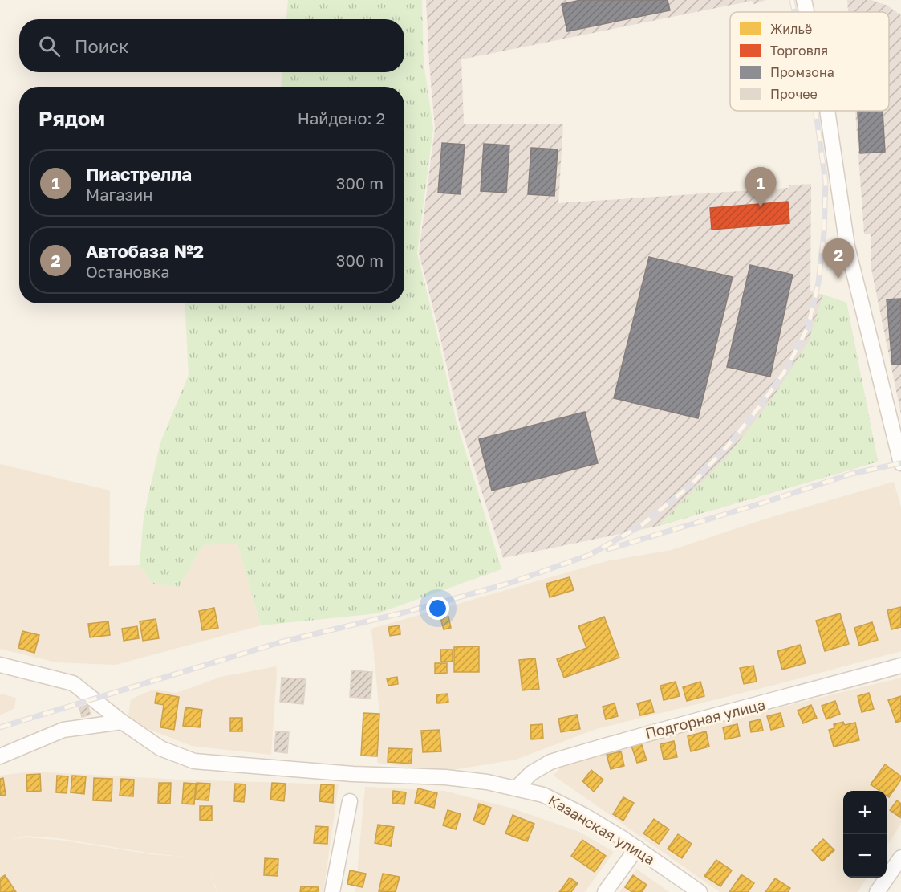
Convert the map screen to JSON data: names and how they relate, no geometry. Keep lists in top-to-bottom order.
{
  "streets": {
    "street": ["Подгорная улица", "Казанская улица"]
  },
  "crossings": [
    ["Подгорная улица", "Казанская улица"]
  ],
  "legend": [
    "Жильё",
    "Торговля",
    "Промзона",
    "Прочее"
  ],
  "page": {
    "search": "Поиск",
    "heading": ["Рядом", "Найдено: 2"],
    "list": [
      {
        "mark": "1",
        "name": "Пиастрелла",
        "note": "Магазин",
        "value": "300 m"
      },
      {
        "mark": "2",
        "name": "Автобаза №2",
        "note": "Остановка",
        "value": "300 m"
      }
    ],
    "pins": ["1", "2"],
    "map_buttons": ["+", "−"]
  }
}
